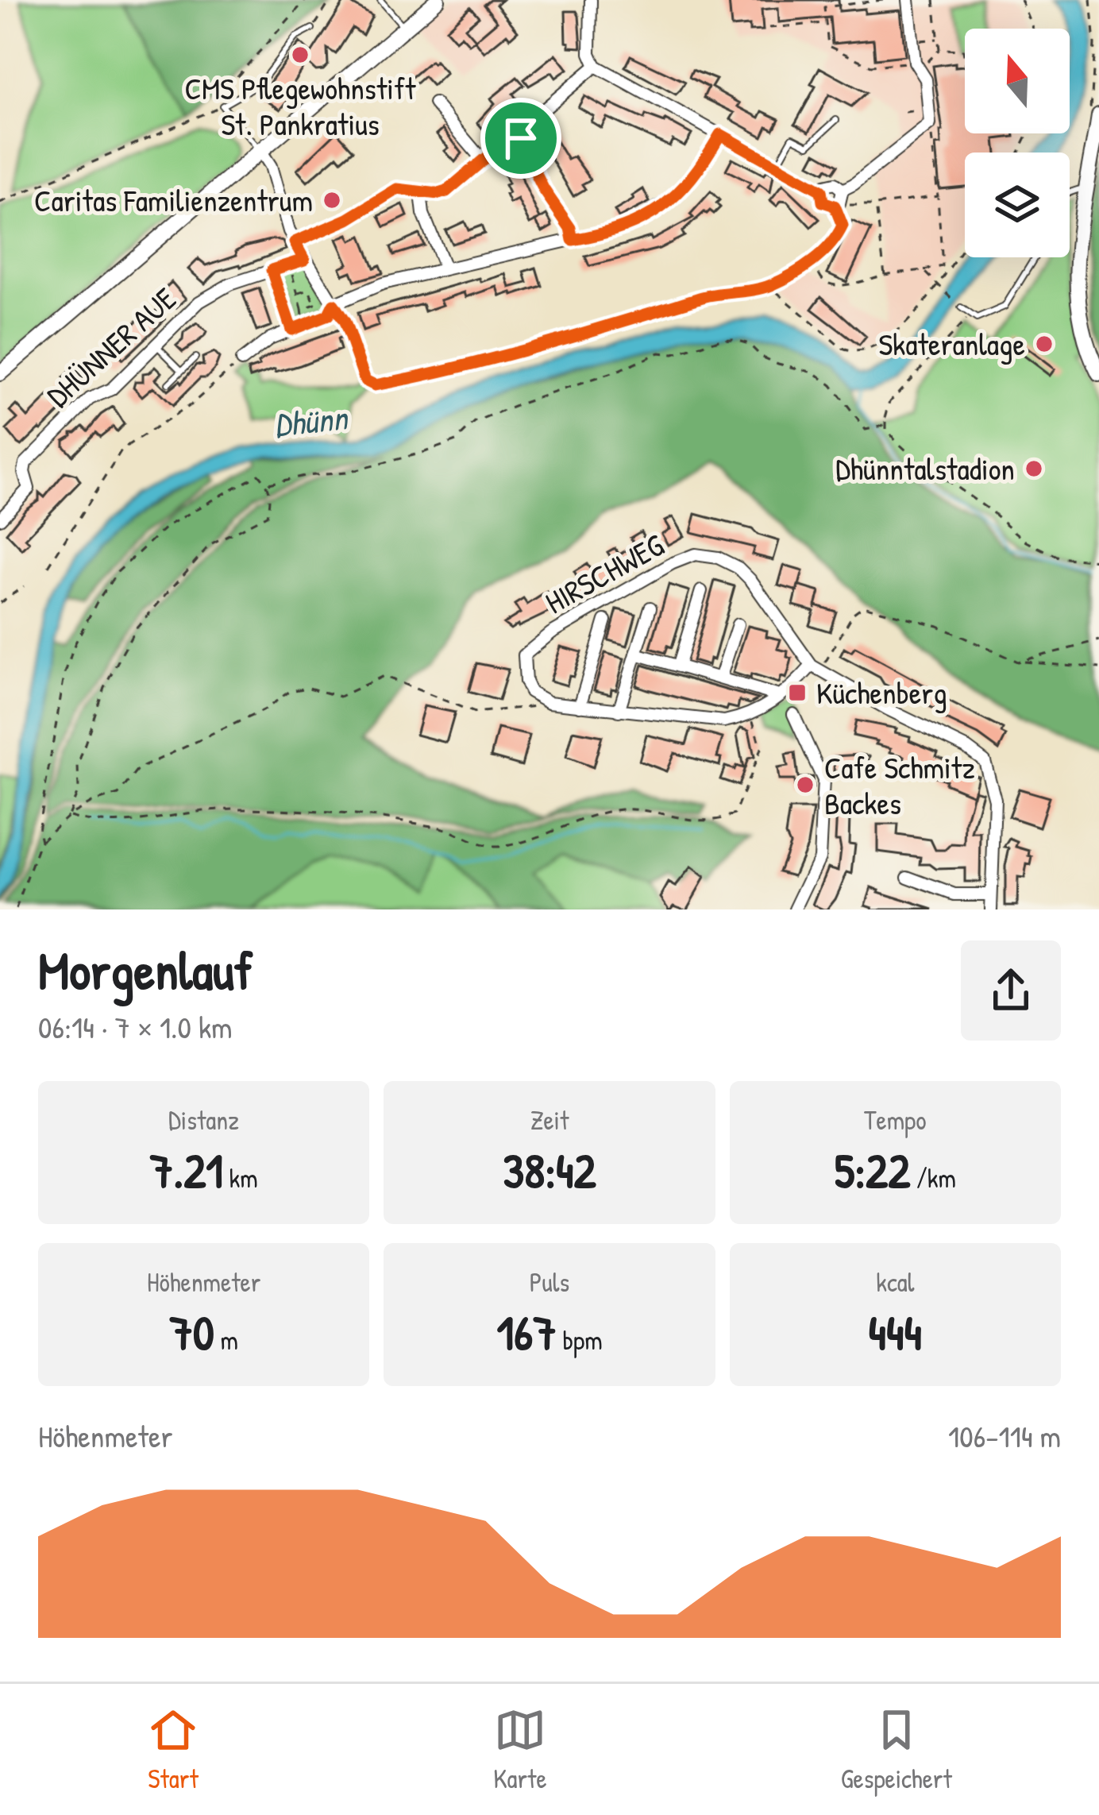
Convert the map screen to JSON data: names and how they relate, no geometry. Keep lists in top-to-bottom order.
{
  "streets": {
    "street": ["DHÜNNER AUE", "HIRSCHWEG"]
  },
  "water": ["Dhünn"],
  "places": {
    "other": [
      "CMS Pflegewohnstift St. Pankratius",
      "Caritas Familienzentrum",
      "Skateranlage",
      "Dhünntalstadion",
      "Cafe Schmitz Backes"
    ],
    "transit": ["Küchenberg"]
  },
  "north": "top",
  "page": {
    "heading": ["Morgenlauf", "06:14 · 7 × 1.0 km"],
    "stats": [
      ["Distanz", "7.21 km"],
      ["Zeit", "38:42"],
      ["Tempo", "5:22 /km"],
      ["Höhenmeter", "70 m"],
      ["Puls", "167 bpm"],
      ["kcal", "444"]
    ],
    "chart": ["Höhenmeter", "106–114 m"],
    "tabs": ["Start", "Karte", "Gespeichert"]
  }
}
